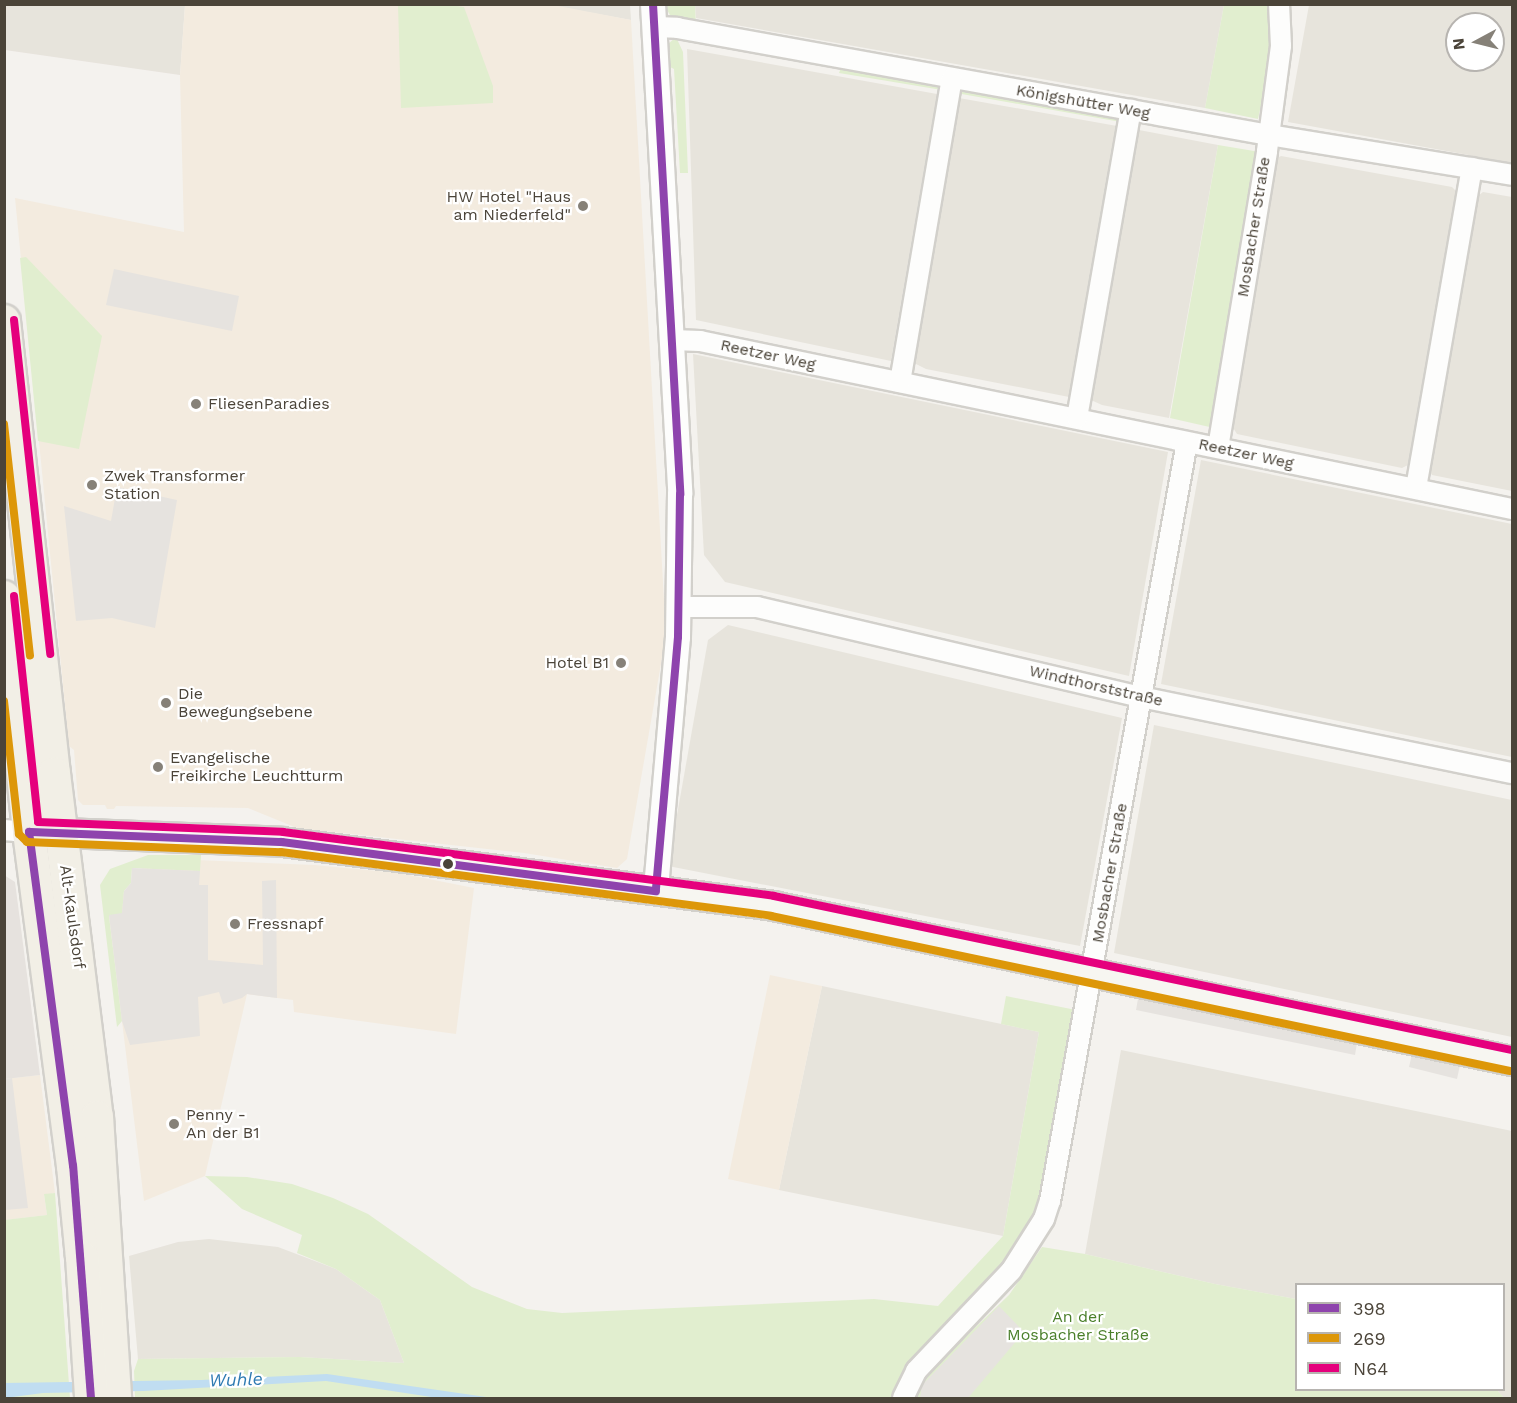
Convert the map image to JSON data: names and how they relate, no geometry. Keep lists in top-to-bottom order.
{
  "streets": {
    "main road": ["Alt-Kaulsdorf"],
    "street": [
      "Königshütter Weg",
      "Mosbacher Straße",
      "Reetzer Weg",
      "Windthorststraße"
    ]
  },
  "crossings": [
    ["Königshütter Weg", "Mosbacher Straße"],
    ["Mosbacher Straße", "Reetzer Weg"],
    ["Mosbacher Straße", "Windthorststraße"]
  ],
  "water": ["Wuhle"],
  "parks": ["An der Mosbacher Straße"],
  "places": [
    "HW Hotel \"Haus am Niederfeld\"",
    "FliesenParadies",
    "Zwek Transformer Station",
    "Hotel B1",
    "Die Bewegungsebene",
    "Evangelische Freikirche Leuchtturm",
    "Fressnapf",
    "Penny - An der B1"
  ],
  "lines": ["transit line 398", "transit line N64", "transit line 269"],
  "legend": ["398", "269", "N64"],
  "north": "left"
}
